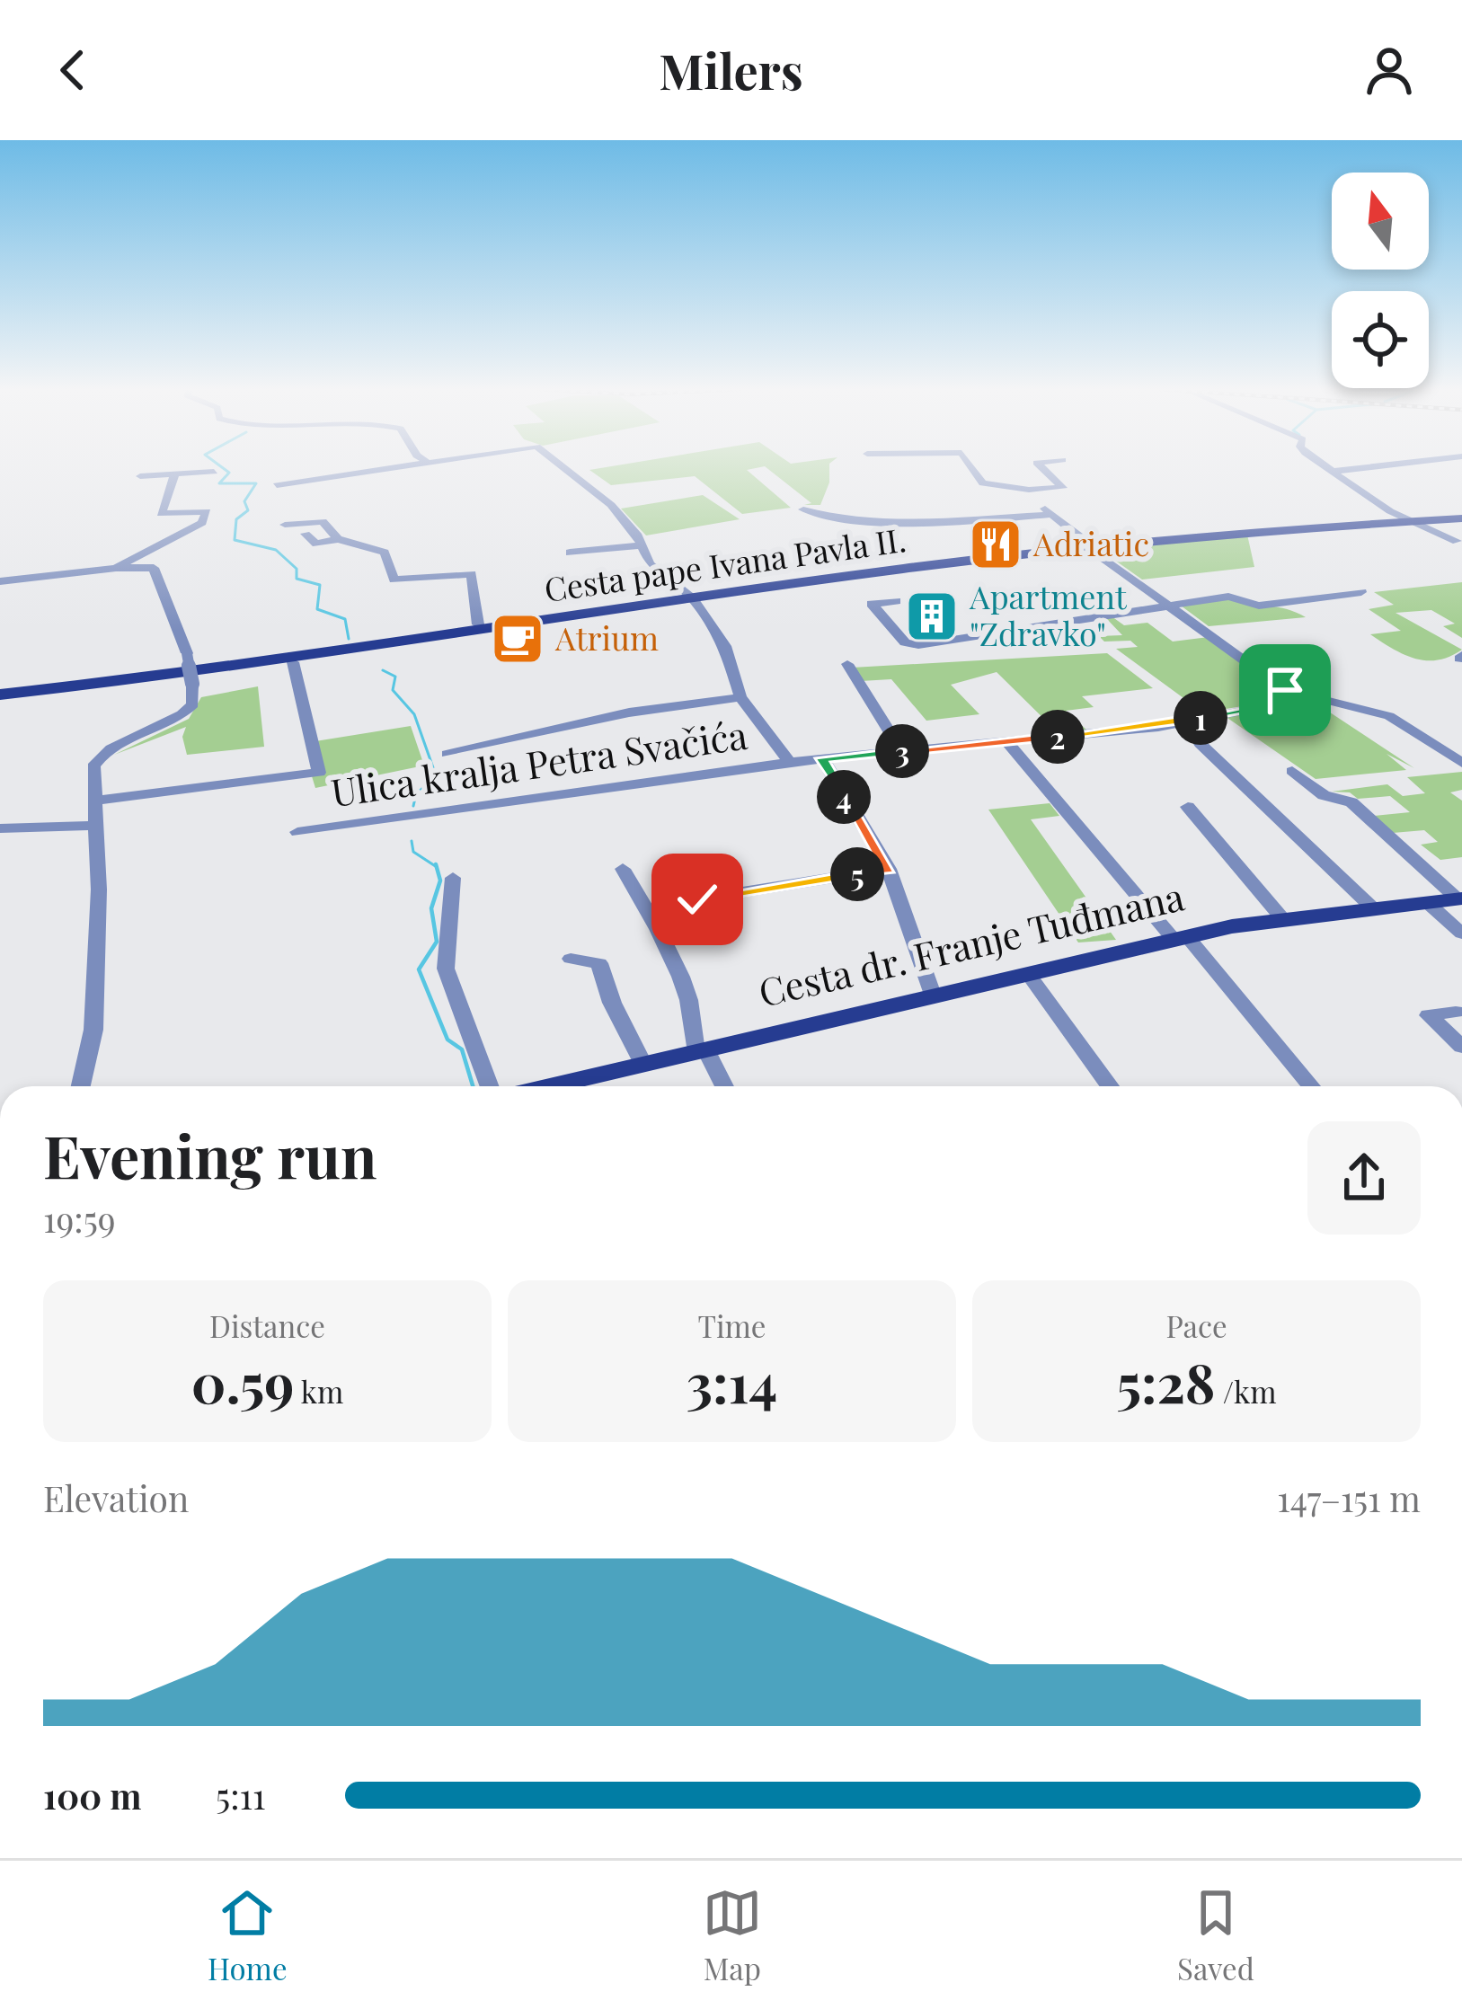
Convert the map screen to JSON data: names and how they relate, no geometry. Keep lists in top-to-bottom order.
{
  "streets": {
    "main road": ["Cesta pape Ivana Pavla II.", "Cesta dr. Franje Tuđmana"],
    "street": ["Ulica kralja Petra Svačića"]
  },
  "places": {
    "restaurant": ["Adriatic"],
    "building": ["Apartment \"Zdravko\""],
    "cafe": ["Atrium"]
  },
  "north": "top",
  "page": {
    "header": "Milers",
    "pins": [
      "1",
      "2",
      "3",
      "4",
      "5"
    ],
    "heading": ["Evening run", "19:59"],
    "stats": [
      ["Distance", "0.59 km"],
      ["Time", "3:14"],
      ["Pace", "5:28 /km"]
    ],
    "chart": ["Elevation", "147–151 m"],
    "list": [
      {
        "name": "100 m",
        "note": "5:11"
      }
    ],
    "tabs": ["Home", "Map", "Saved"]
  }
}
